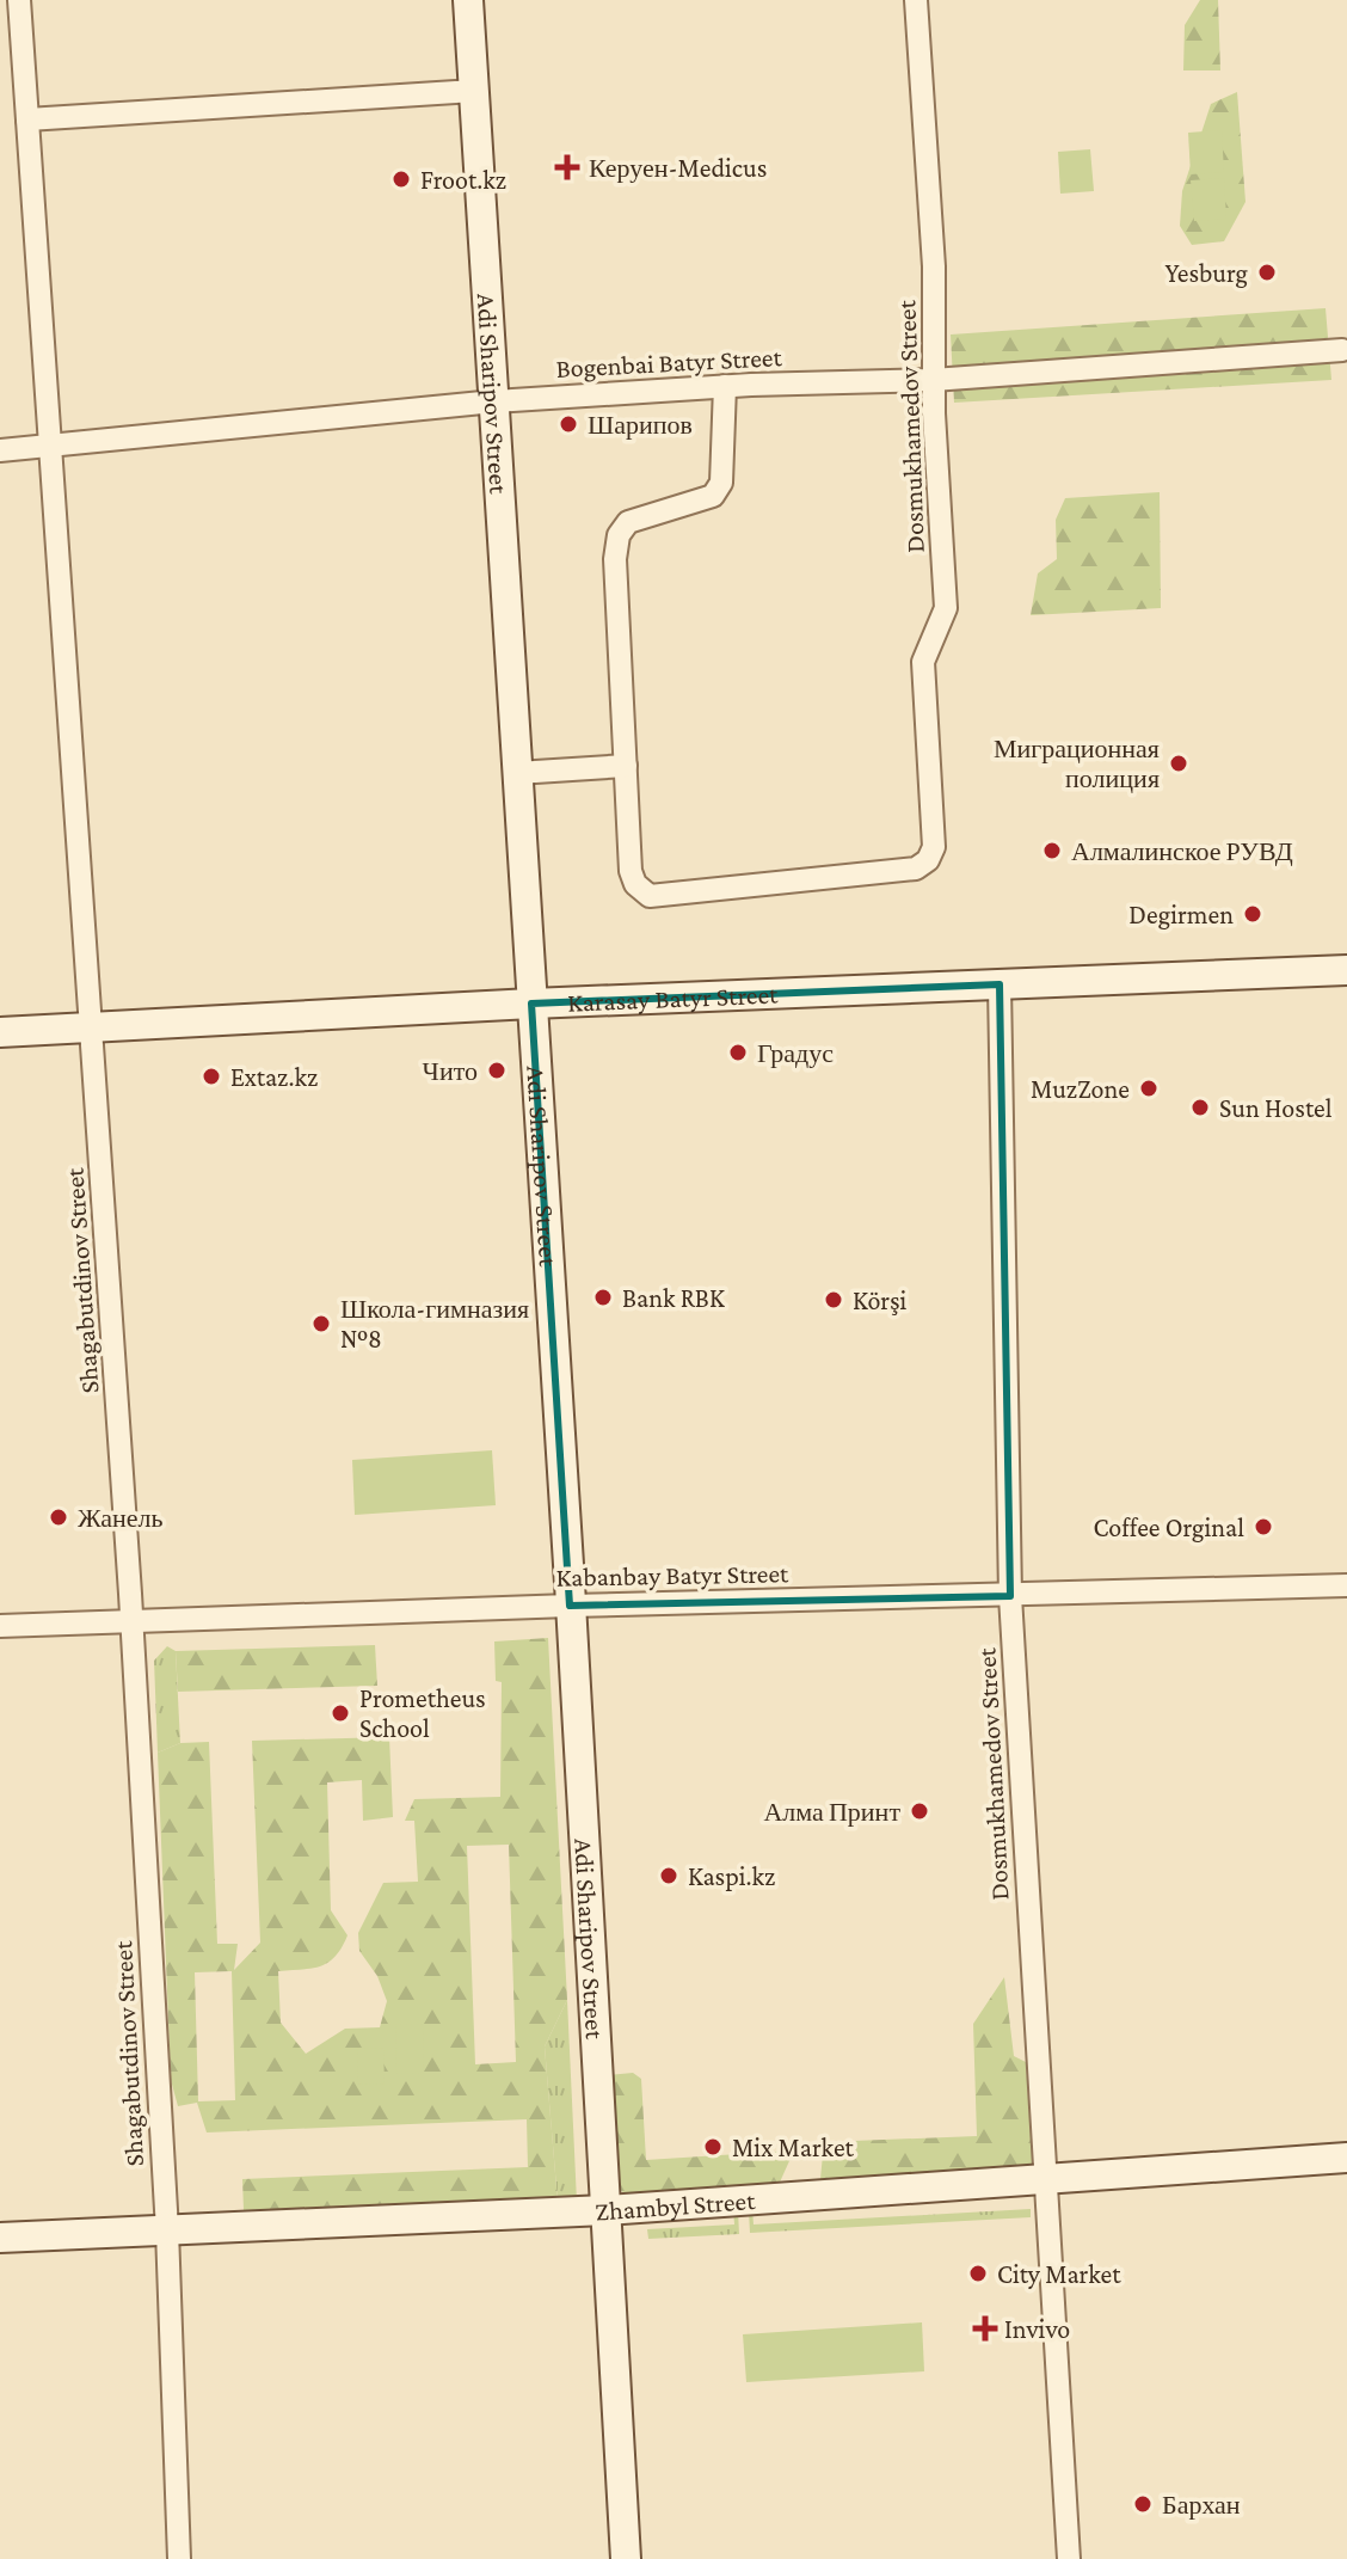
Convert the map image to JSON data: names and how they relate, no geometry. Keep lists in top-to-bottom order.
{
  "streets": {
    "street": [
      "Bogenbai Batyr Street",
      "Adi Sharipov Street",
      "Dosmukhamedov Street",
      "Karasay Batyr Street",
      "Shagabutdinov Street",
      "Kabanbay Batyr Street",
      "Zhambyl Street"
    ]
  },
  "crossings": [
    ["Bogenbai Batyr Street", "Adi Sharipov Street"],
    ["Bogenbai Batyr Street", "Dosmukhamedov Street"],
    ["Bogenbai Batyr Street", "Shagabutdinov Street"],
    ["Adi Sharipov Street", "Karasay Batyr Street"],
    ["Adi Sharipov Street", "Kabanbay Batyr Street"],
    ["Adi Sharipov Street", "Zhambyl Street"],
    ["Dosmukhamedov Street", "Karasay Batyr Street"],
    ["Dosmukhamedov Street", "Kabanbay Batyr Street"],
    ["Dosmukhamedov Street", "Zhambyl Street"],
    ["Karasay Batyr Street", "Shagabutdinov Street"],
    ["Shagabutdinov Street", "Kabanbay Batyr Street"],
    ["Shagabutdinov Street", "Zhambyl Street"]
  ],
  "places": {
    "health": ["Керуен-Medicus", "Invivo"],
    "other": [
      "Froot.kz",
      "Yesburg",
      "Шарипов",
      "Миграционная полиция",
      "Алмалинское РУВД",
      "Degirmen",
      "Градус",
      "Чито",
      "Extaz.kz",
      "MuzZone",
      "Sun Hostel",
      "Bank RBK",
      "Körşi",
      "Школа-гимназия №8",
      "Жанель",
      "Coffee Orginal",
      "Prometheus School",
      "Алма Принт",
      "Kaspi.kz",
      "Mix Market",
      "City Market",
      "Бархан"
    ]
  }
}
